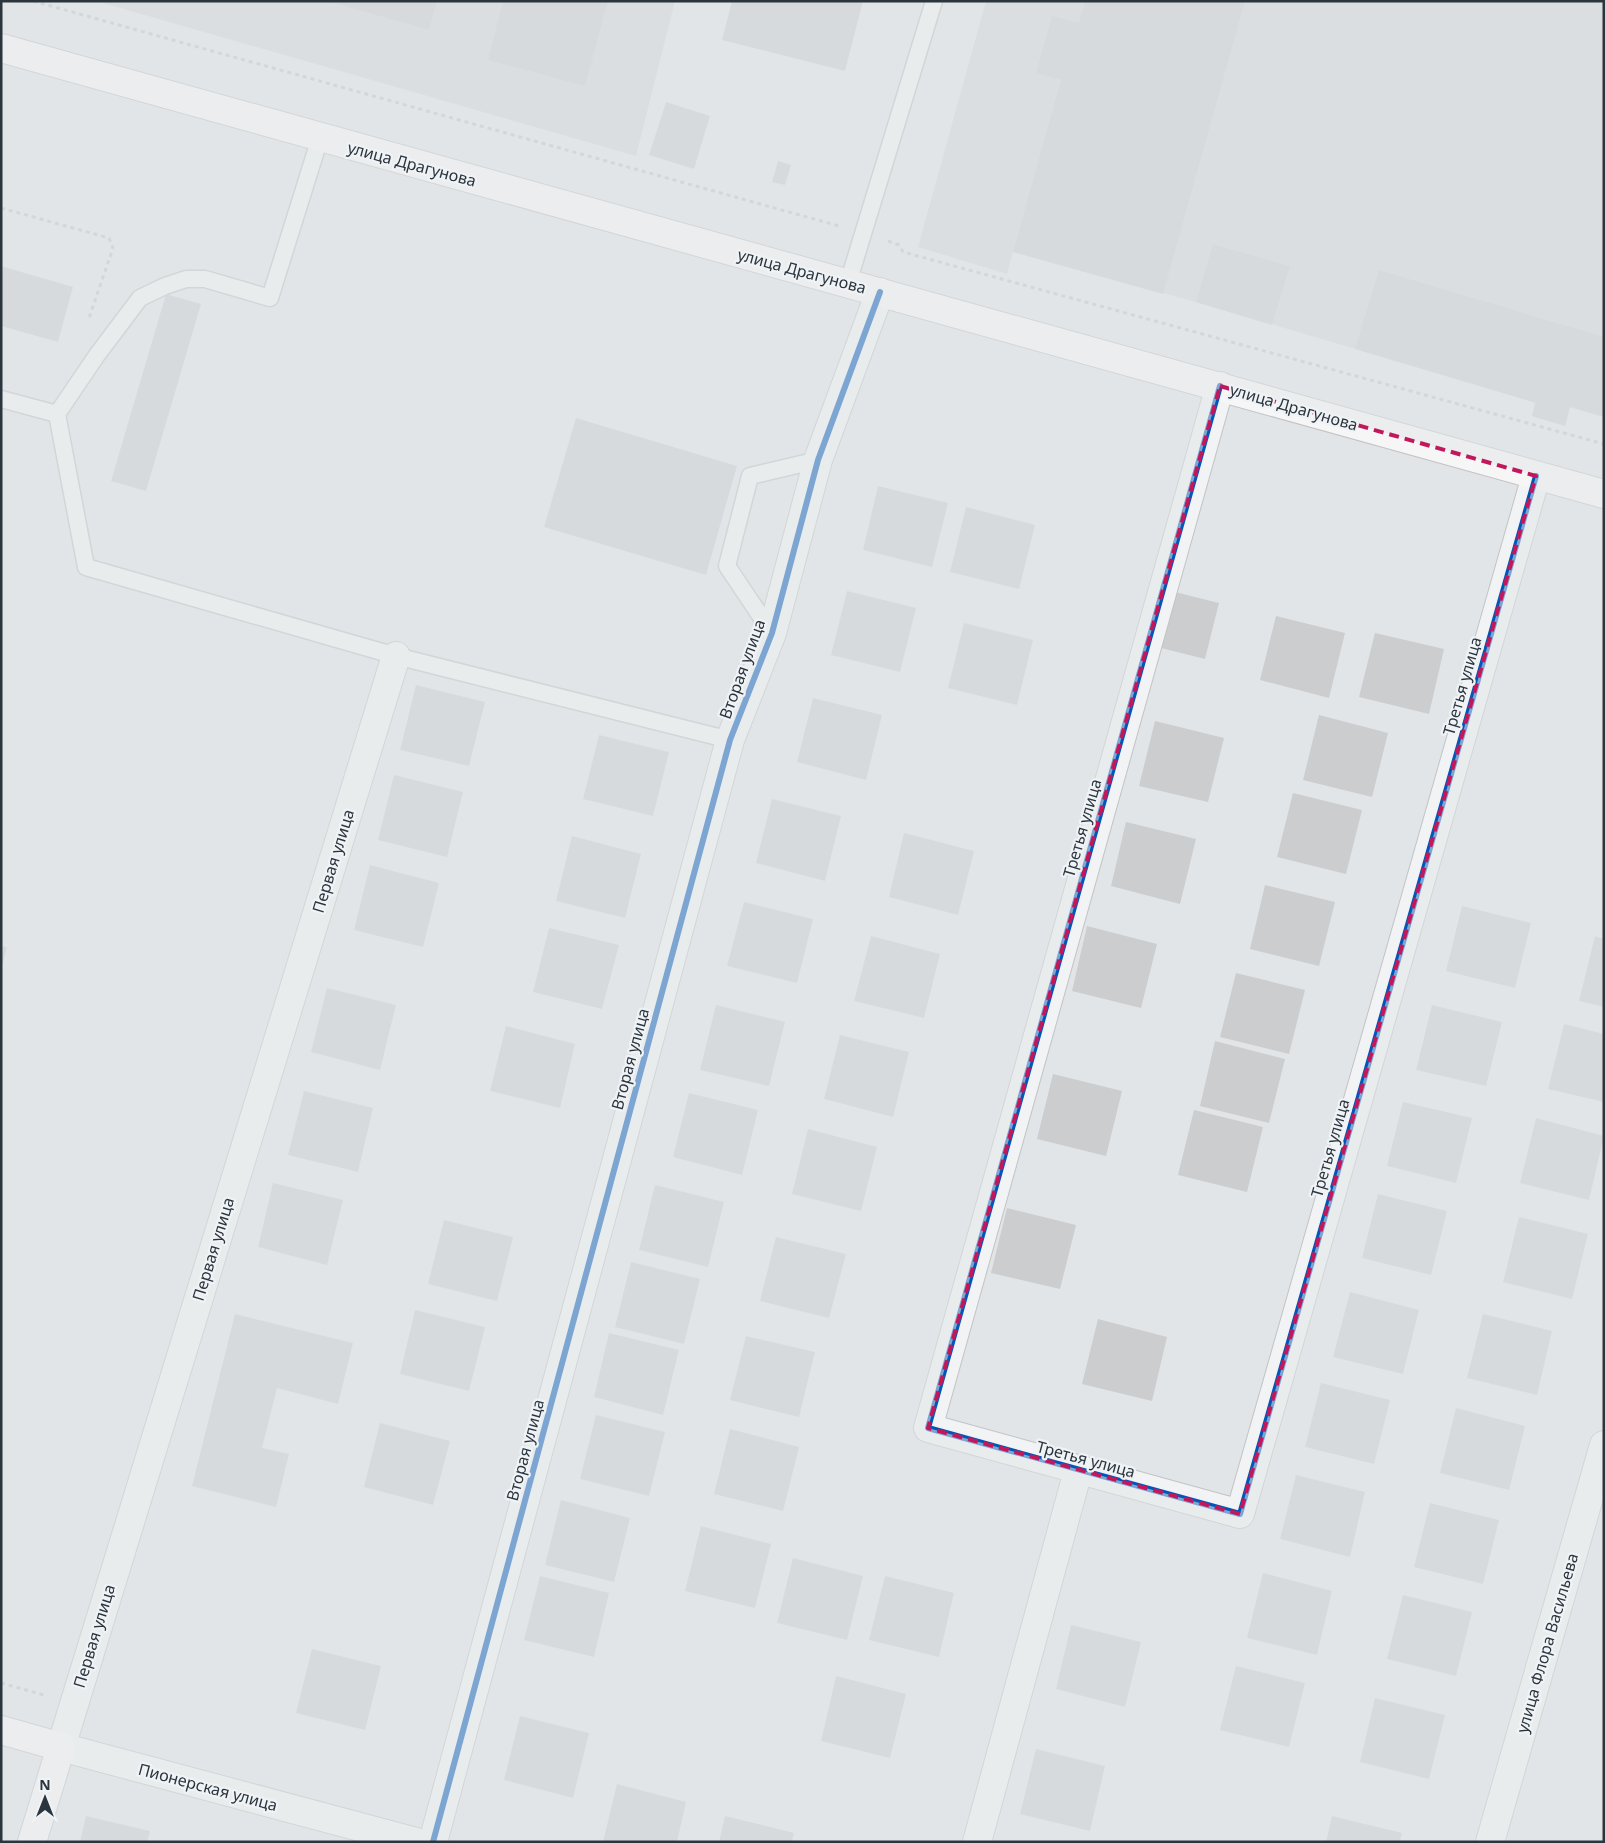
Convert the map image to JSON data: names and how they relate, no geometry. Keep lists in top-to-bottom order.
{
  "streets": {
    "main road": ["улица Драгунова", "Первая улица", "Пионерская улица"],
    "street": ["Вторая улица", "Третья улица", "улица Флора Васильева"]
  },
  "crossings": [
    ["улица Драгунова", "Вторая улица"],
    ["улица Драгунова", "Третья улица"],
    ["Первая улица", "Пионерская улица"]
  ],
  "north": "top"
}
